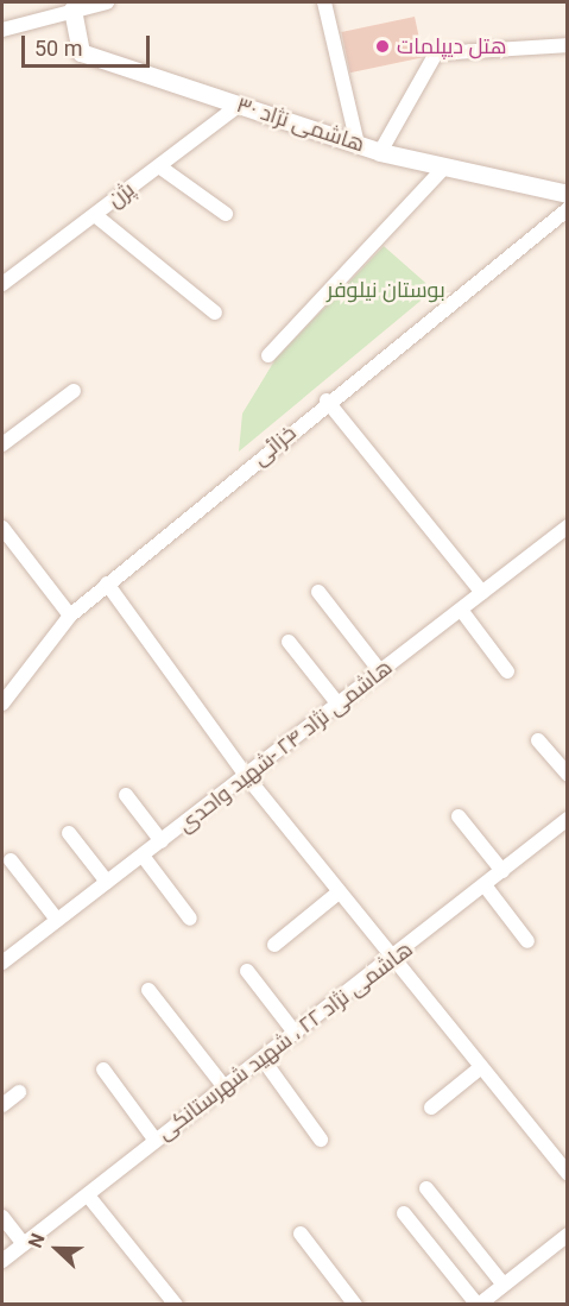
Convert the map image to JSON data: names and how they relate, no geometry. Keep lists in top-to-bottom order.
{
  "streets": {
    "street": [
      "هاشمی نژاد ۳۰",
      "پژن",
      "خزائی",
      "هاشمی نژاد ۲۴ -شهید واحدی",
      "هاشمی نژاد ۲۲ ، شهید شهرستانکی"
    ]
  },
  "crossings": [
    ["هاشمی نژاد ۳۰", "پژن"]
  ],
  "parks": ["بوستان نیلوفر"],
  "places": ["هتل دیپلمات"],
  "scale_bar": "50 m",
  "north": "left"
}
